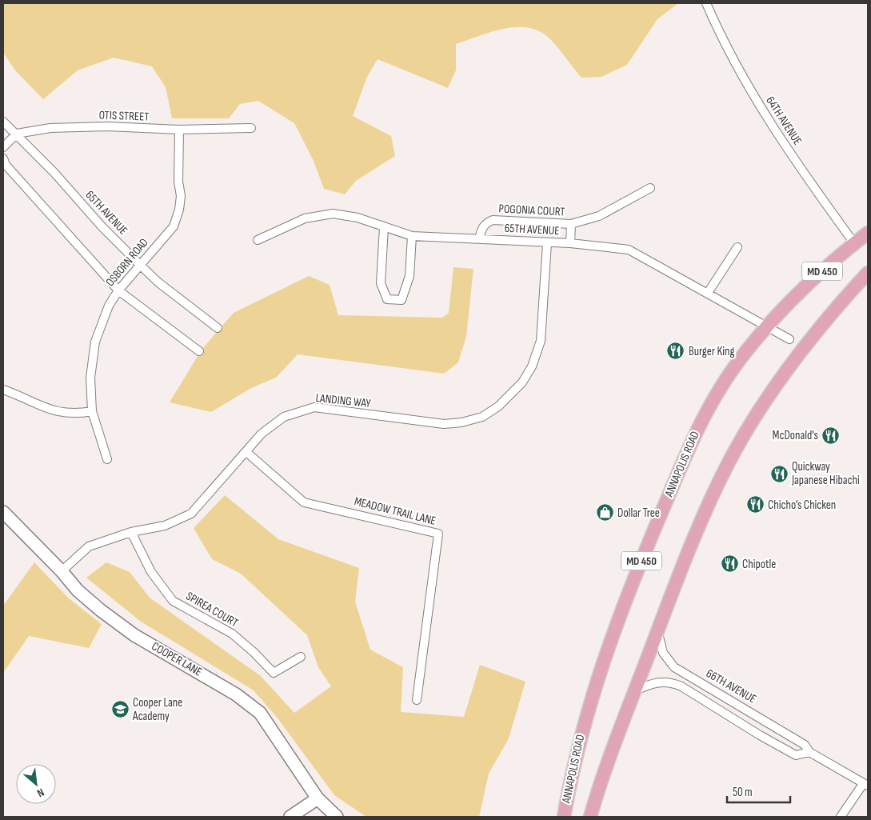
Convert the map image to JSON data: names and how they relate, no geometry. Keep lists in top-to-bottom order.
{
  "streets": {
    "main road": ["MD 450", "ANNAPOLIS ROAD"],
    "street": [
      "OTIS STREET",
      "64TH AVENUE",
      "POGONIA COURT",
      "65TH AVENUE",
      "OSBORN ROAD",
      "LANDING WAY",
      "MEADOW TRAIL LANE",
      "SPIREA COURT",
      "COOPER LANE",
      "66TH AVENUE"
    ]
  },
  "crossings": [
    ["OTIS STREET", "65TH AVENUE"],
    ["OTIS STREET", "OSBORN ROAD"],
    ["64TH AVENUE", "ANNAPOLIS ROAD"],
    ["POGONIA COURT", "65TH AVENUE"],
    ["65TH AVENUE", "OSBORN ROAD"],
    ["65TH AVENUE", "LANDING WAY"],
    ["65TH AVENUE", "ANNAPOLIS ROAD"],
    ["MD 450", "66TH AVENUE"],
    ["LANDING WAY", "MEADOW TRAIL LANE"],
    ["LANDING WAY", "SPIREA COURT"],
    ["LANDING WAY", "COOPER LANE"]
  ],
  "places": {
    "restaurant": [
      "Burger King",
      "McDonald's",
      "Quickway Japanese Hibachi",
      "Chicho’s Chicken",
      "Chipotle"
    ],
    "shop": ["Dollar Tree"],
    "school or university": ["Cooper Lane Academy"]
  },
  "scale_bar": "50 m",
  "north": "bottom right"
}
